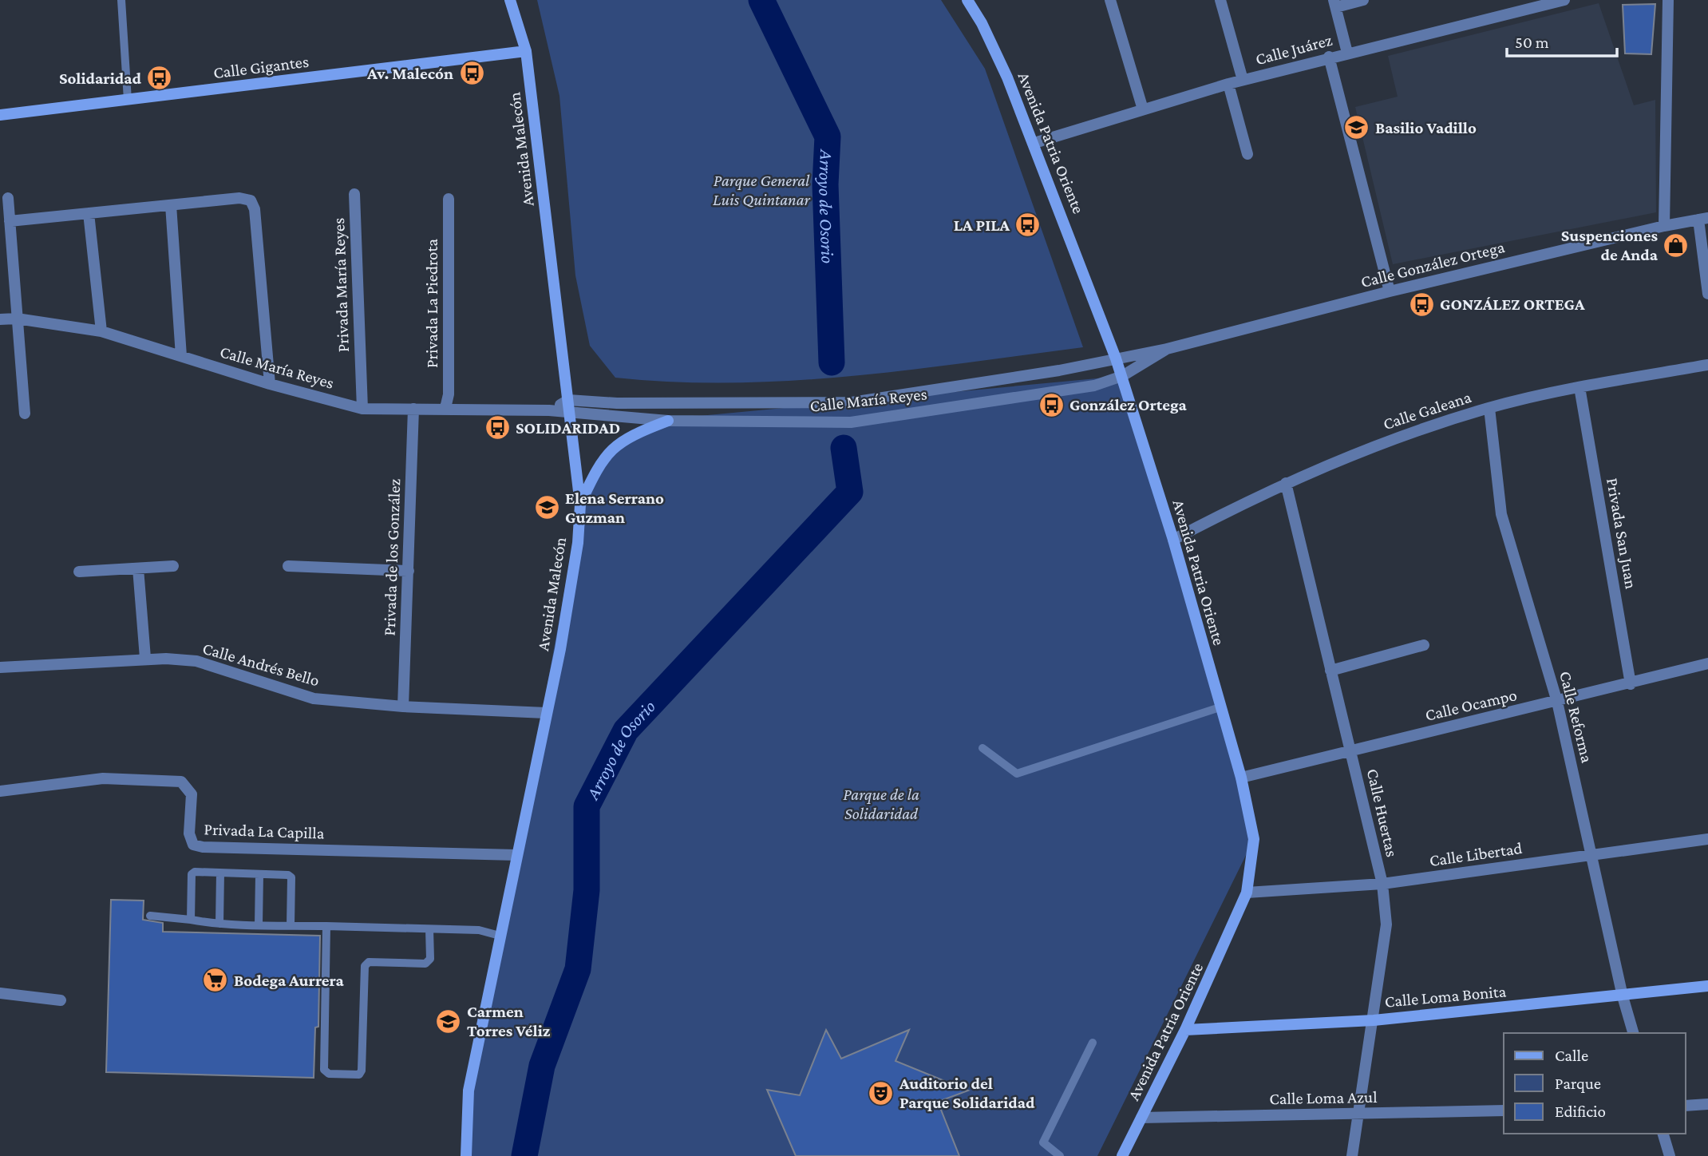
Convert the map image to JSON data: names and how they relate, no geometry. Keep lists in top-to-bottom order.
{
  "streets": {
    "street": [
      "Calle Juárez",
      "Calle Gigantes",
      "Avenida Patria Oriente",
      "Avenida Malecón",
      "Calle González Ortega",
      "Privada María Reyes",
      "Privada La Piedrota",
      "Calle María Reyes",
      "Calle Galeana",
      "Privada San Juan",
      "Privada de los González",
      "Calle Andrés Bello",
      "Calle Ocampo",
      "Calle Reforma",
      "Calle Huertas",
      "Privada La Capilla",
      "Calle Libertad",
      "Calle Loma Bonita",
      "Calle Loma Azul"
    ]
  },
  "crossings": [
    ["Calle Juárez", "Avenida Patria Oriente"],
    ["Calle Gigantes", "Avenida Malecón"],
    ["Avenida Patria Oriente", "Calle González Ortega"],
    ["Avenida Patria Oriente", "Calle María Reyes"],
    ["Avenida Patria Oriente", "Calle Galeana"],
    ["Avenida Patria Oriente", "Calle Ocampo"],
    ["Avenida Patria Oriente", "Calle Libertad"],
    ["Avenida Patria Oriente", "Calle Loma Bonita"],
    ["Avenida Patria Oriente", "Calle Loma Azul"],
    ["Avenida Malecón", "Calle María Reyes"],
    ["Avenida Malecón", "Calle Andrés Bello"],
    ["Avenida Malecón", "Privada La Capilla"],
    ["Calle González Ortega", "Calle María Reyes"],
    ["Privada María Reyes", "Calle María Reyes"],
    ["Privada La Piedrota", "Calle María Reyes"],
    ["Calle María Reyes", "Privada de los González"],
    ["Calle Galeana", "Privada San Juan"],
    ["Calle Galeana", "Calle Reforma"],
    ["Calle Galeana", "Calle Huertas"],
    ["Privada San Juan", "Calle Ocampo"],
    ["Privada de los González", "Calle Andrés Bello"],
    ["Calle Ocampo", "Calle Reforma"],
    ["Calle Ocampo", "Calle Huertas"],
    ["Calle Reforma", "Calle Libertad"],
    ["Calle Reforma", "Calle Loma Bonita"],
    ["Calle Huertas", "Calle Libertad"],
    ["Calle Huertas", "Calle Loma Bonita"],
    ["Calle Huertas", "Calle Loma Azul"]
  ],
  "water": ["Arroyo de Osorio"],
  "parks": ["Parque General Luis Quintanar", "Parque de la Solidaridad"],
  "places": {
    "bus stop": [
      "Av. Malecón",
      "Solidaridad",
      "LA PILA",
      "GONZÁLEZ ORTEGA",
      "González Ortega",
      "SOLIDARIDAD"
    ],
    "school or university": ["Basilio Vadillo", "Elena Serrano Guzman", "Carmen Torres Véliz"],
    "shop": ["Suspenciones de Anda"],
    "supermarket": ["Bodega Aurrera"],
    "theatre": ["Auditorio del Parque Solidaridad"]
  },
  "legend": ["Calle", "Parque", "Edificio"],
  "scale_bar": "50 m"
}
